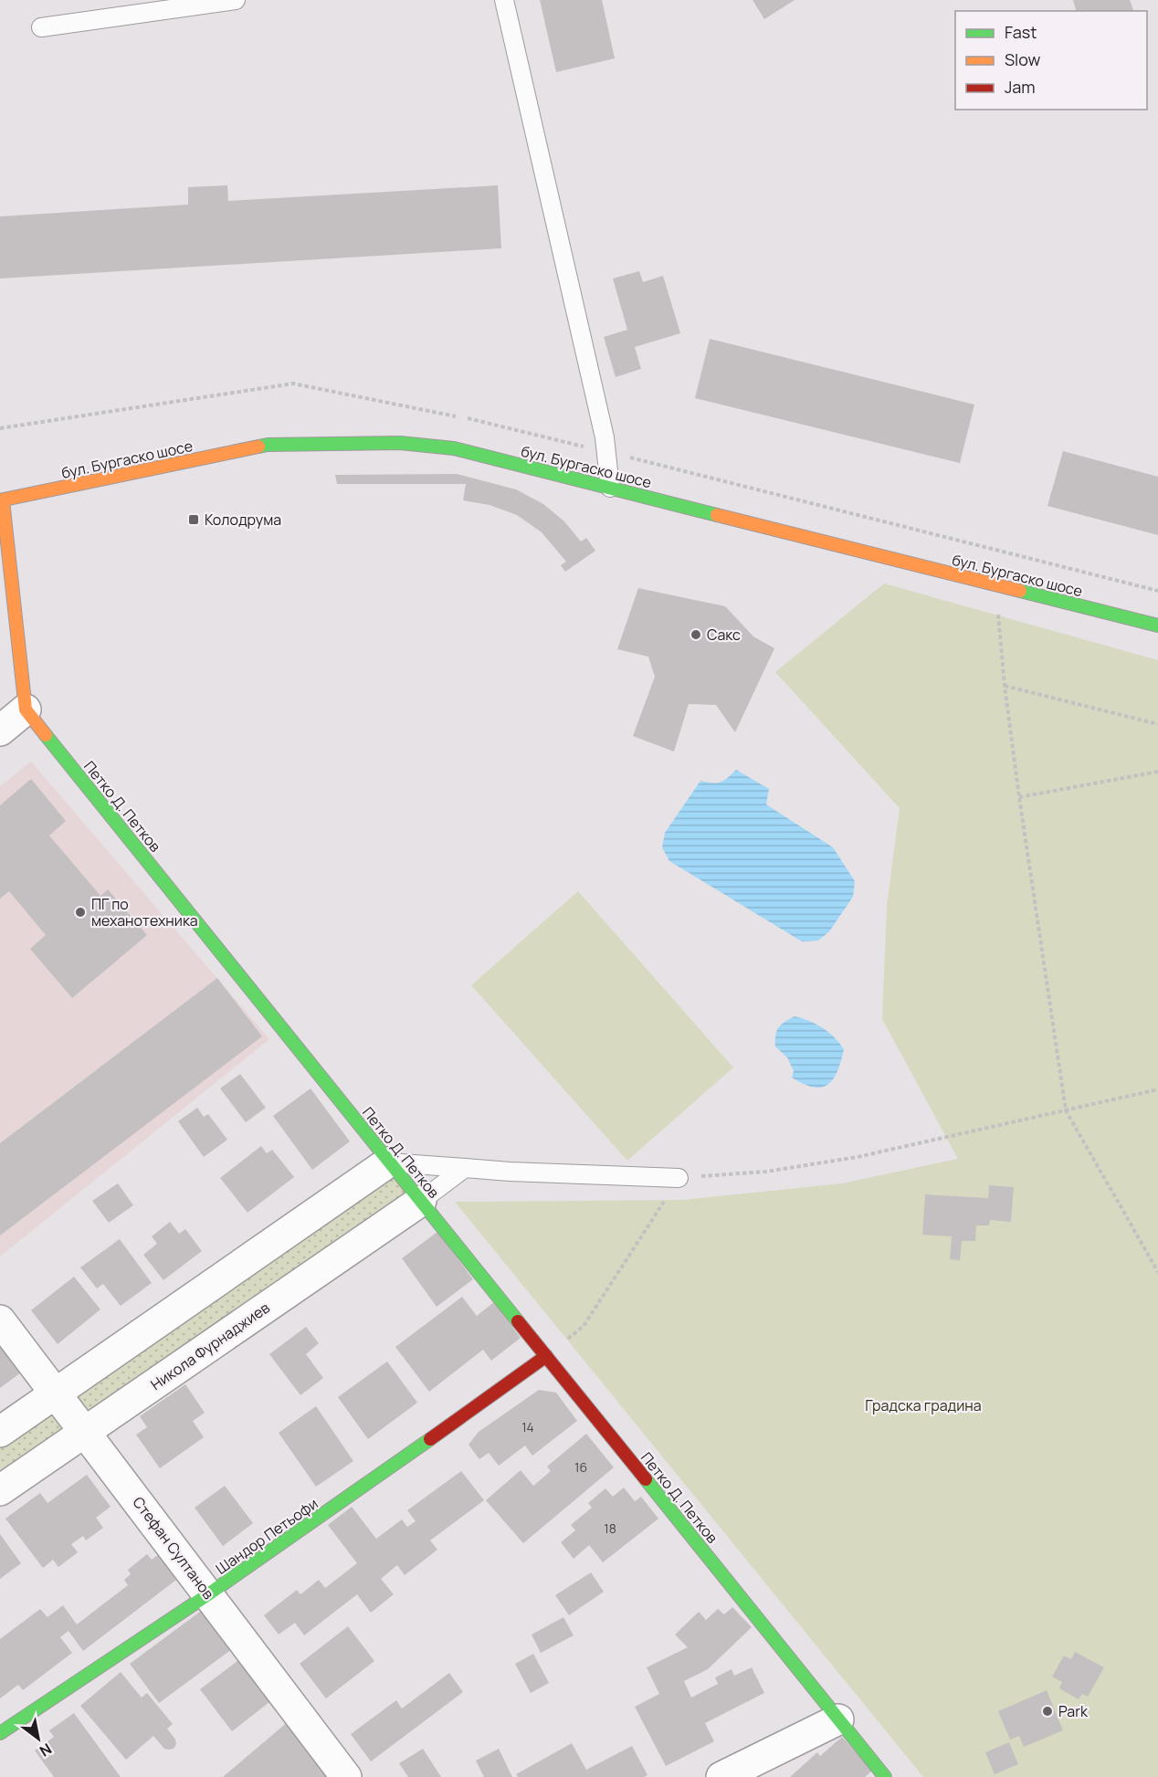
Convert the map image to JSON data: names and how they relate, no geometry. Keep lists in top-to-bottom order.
{
  "streets": {
    "street": [
      "бул. Бургаско шосе",
      "Петко Д. Петков",
      "Никола Фурнаджиев",
      "Шандор Петьофи",
      "Стефан Султанов"
    ]
  },
  "crossings": [
    ["Петко Д. Петков", "Никола Фурнаджиев"],
    ["Петко Д. Петков", "Шандор Петьофи"],
    ["Никола Фурнаджиев", "Стефан Султанов"],
    ["Шандор Петьофи", "Стефан Султанов"]
  ],
  "parks": ["Градска градина"],
  "places": {
    "transit": ["Колодрума"],
    "other": ["Сакс", "ПГ по механотехника", "Park"]
  },
  "house_numbers": ["14", "16", "18"],
  "legend": ["Fast", "Slow", "Jam"],
  "north": "bottom right"
}
